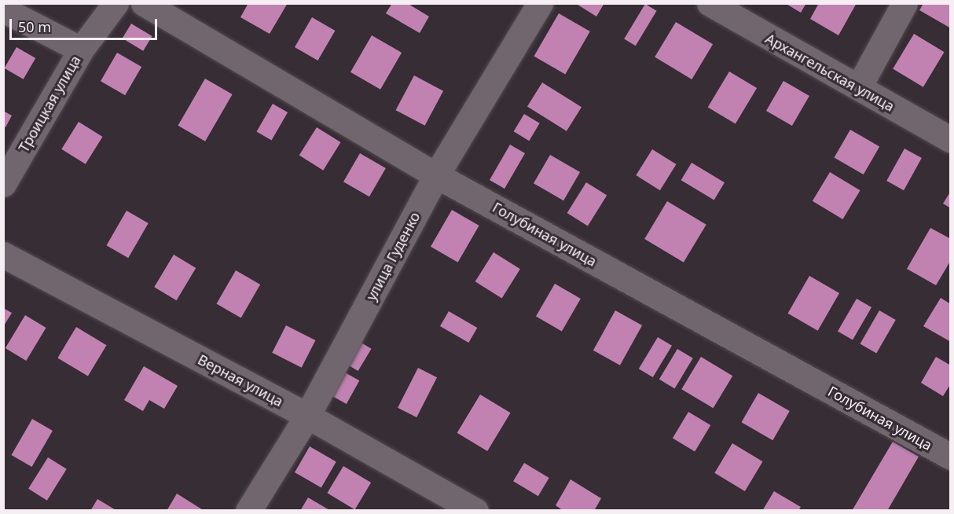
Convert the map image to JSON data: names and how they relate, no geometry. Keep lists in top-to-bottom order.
{
  "streets": {
    "street": [
      "Архангельская улица",
      "Троицкая улица",
      "Голубиная улица",
      "улица Гуденко",
      "Верная улица"
    ]
  },
  "crossings": [
    ["Голубиная улица", "улица Гуденко"],
    ["улица Гуденко", "Верная улица"]
  ],
  "scale_bar": "50 m"
}
